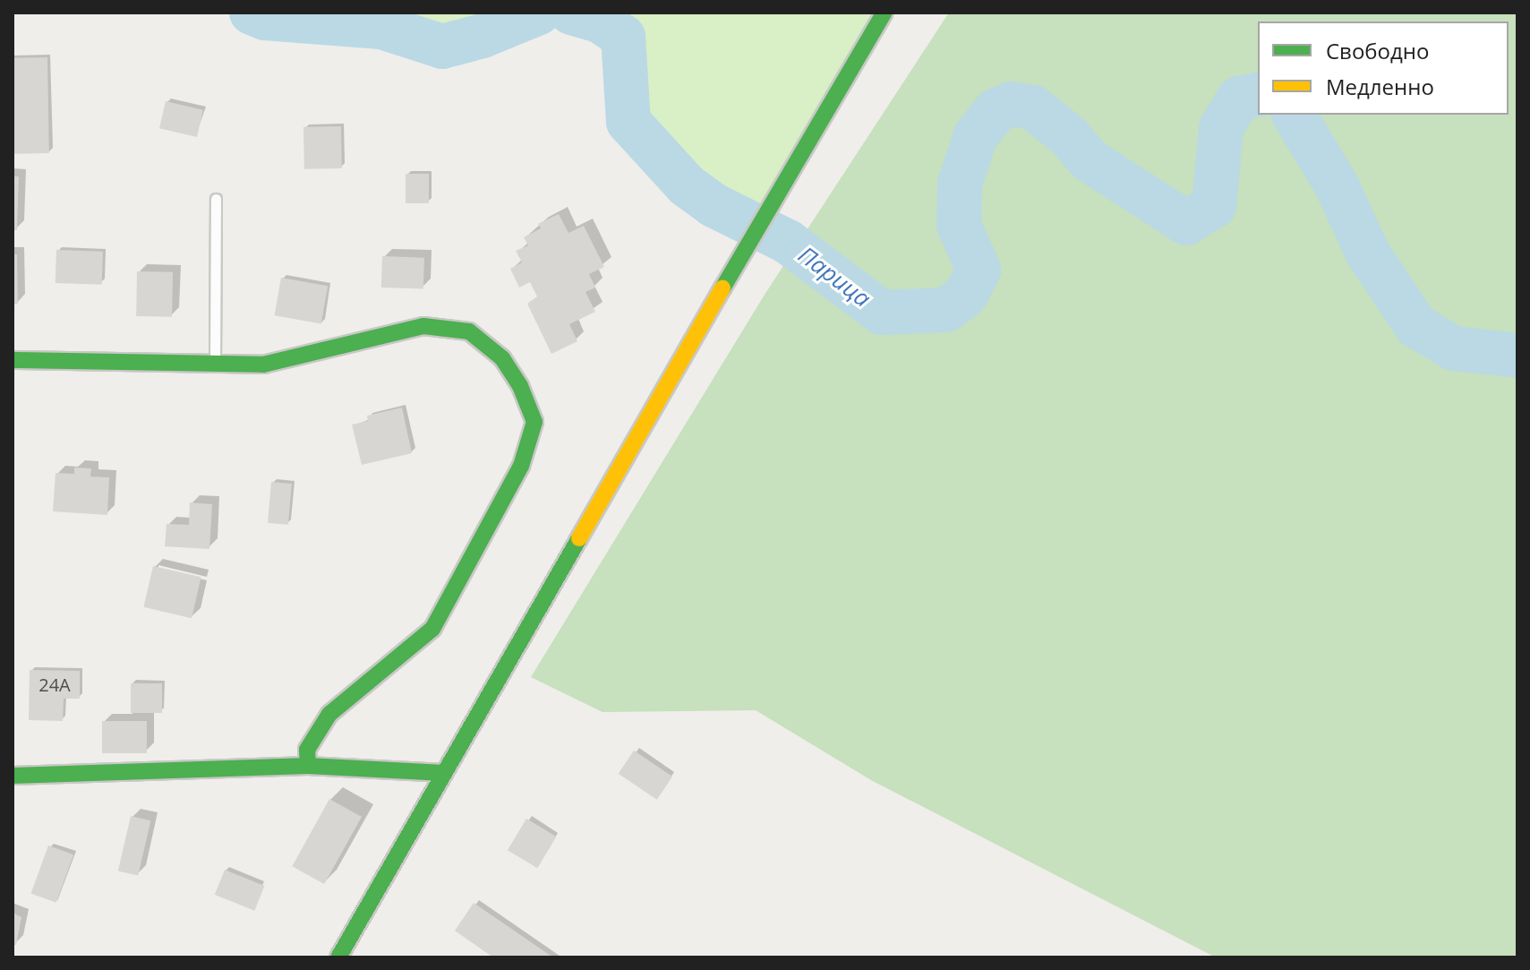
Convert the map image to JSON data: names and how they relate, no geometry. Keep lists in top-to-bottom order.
{
  "water": ["Парица"],
  "house_numbers": ["24А"],
  "legend": ["Свободно", "Медленно"]
}
